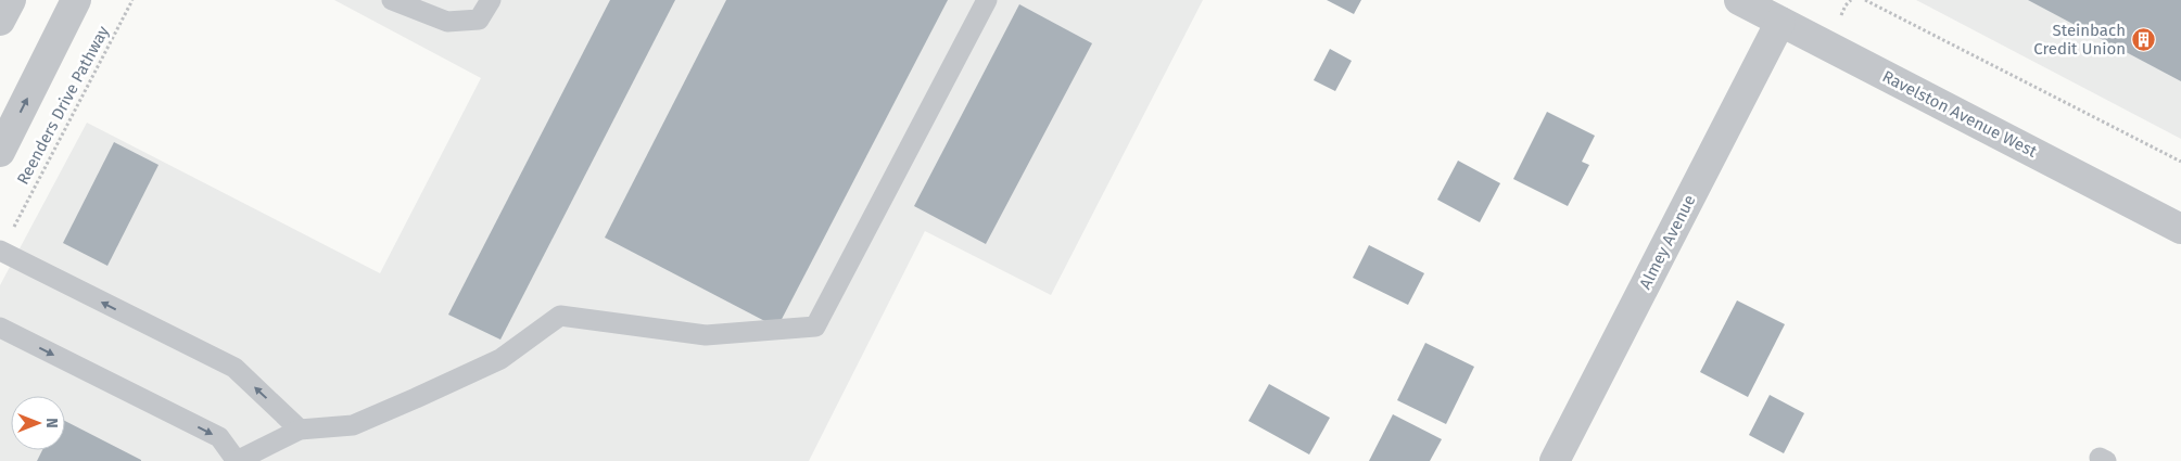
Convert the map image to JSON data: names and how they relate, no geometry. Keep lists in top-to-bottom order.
{
  "streets": {
    "street": ["Ravelston Avenue West", "Almey Avenue"],
    "path": ["Reenders Drive Pathway"]
  },
  "crossings": [
    ["Ravelston Avenue West", "Almey Avenue"]
  ],
  "places": {
    "building": ["Steinbach Credit Union"]
  },
  "north": "right"
}
